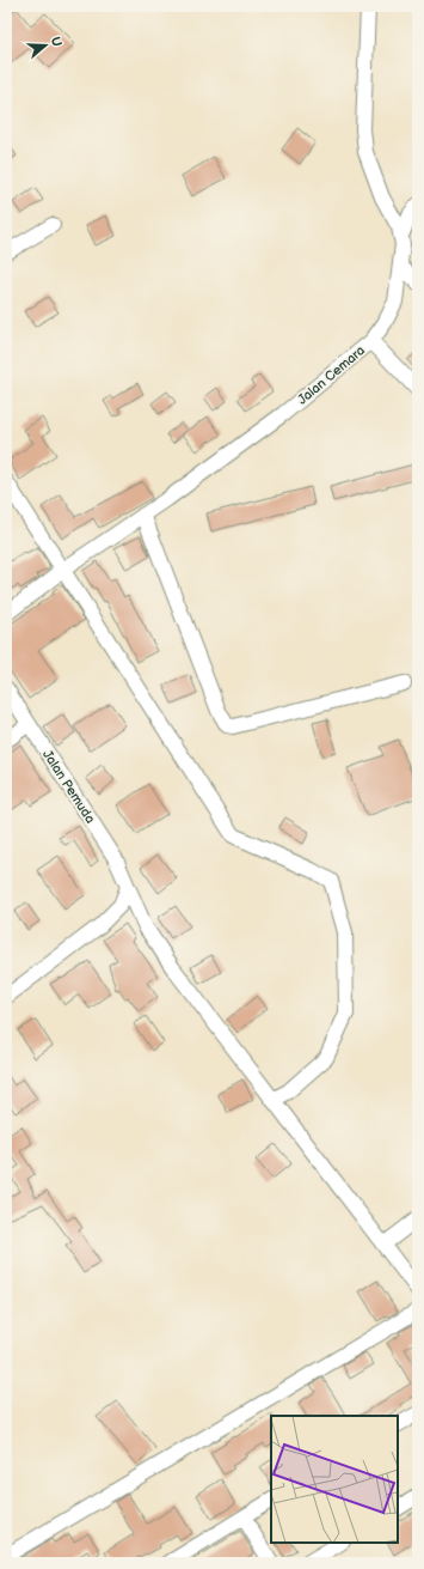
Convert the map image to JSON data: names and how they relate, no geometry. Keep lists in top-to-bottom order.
{
  "streets": {
    "street": ["Jalan Cemara", "Jalan Pemuda"]
  },
  "north": "right"
}
